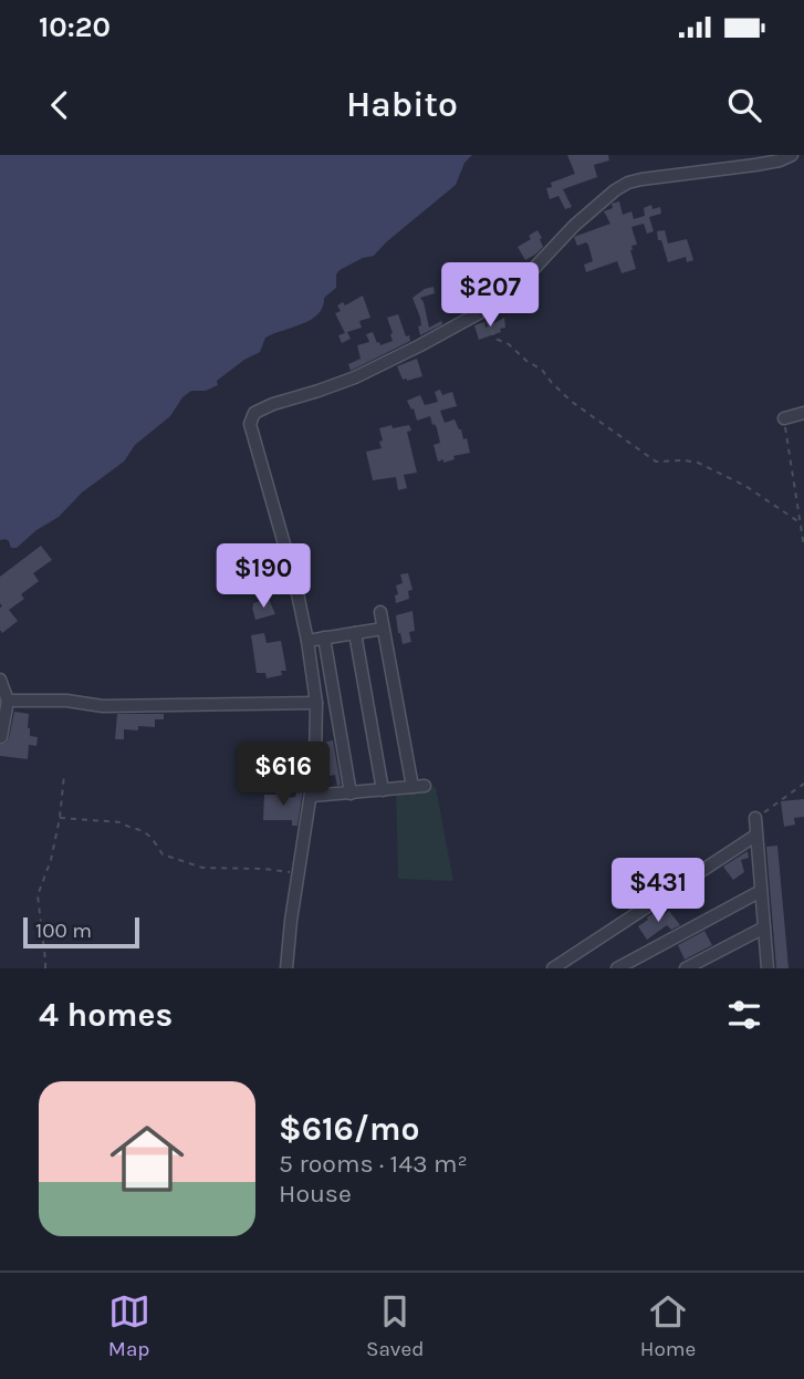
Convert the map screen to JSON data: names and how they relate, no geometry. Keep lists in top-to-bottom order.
{
  "scale_bar": "100 m",
  "page": {
    "status": "10:20",
    "header": "Habito",
    "price": [
      "$207",
      "$190",
      "$616",
      "$431"
    ],
    "scale": "100 m",
    "heading": "4 homes",
    "list": [
      {
        "name": "$616/mo",
        "note": "5 rooms · 143 m² · House"
      }
    ],
    "tabs": ["Map", "Saved", "Home"]
  }
}
